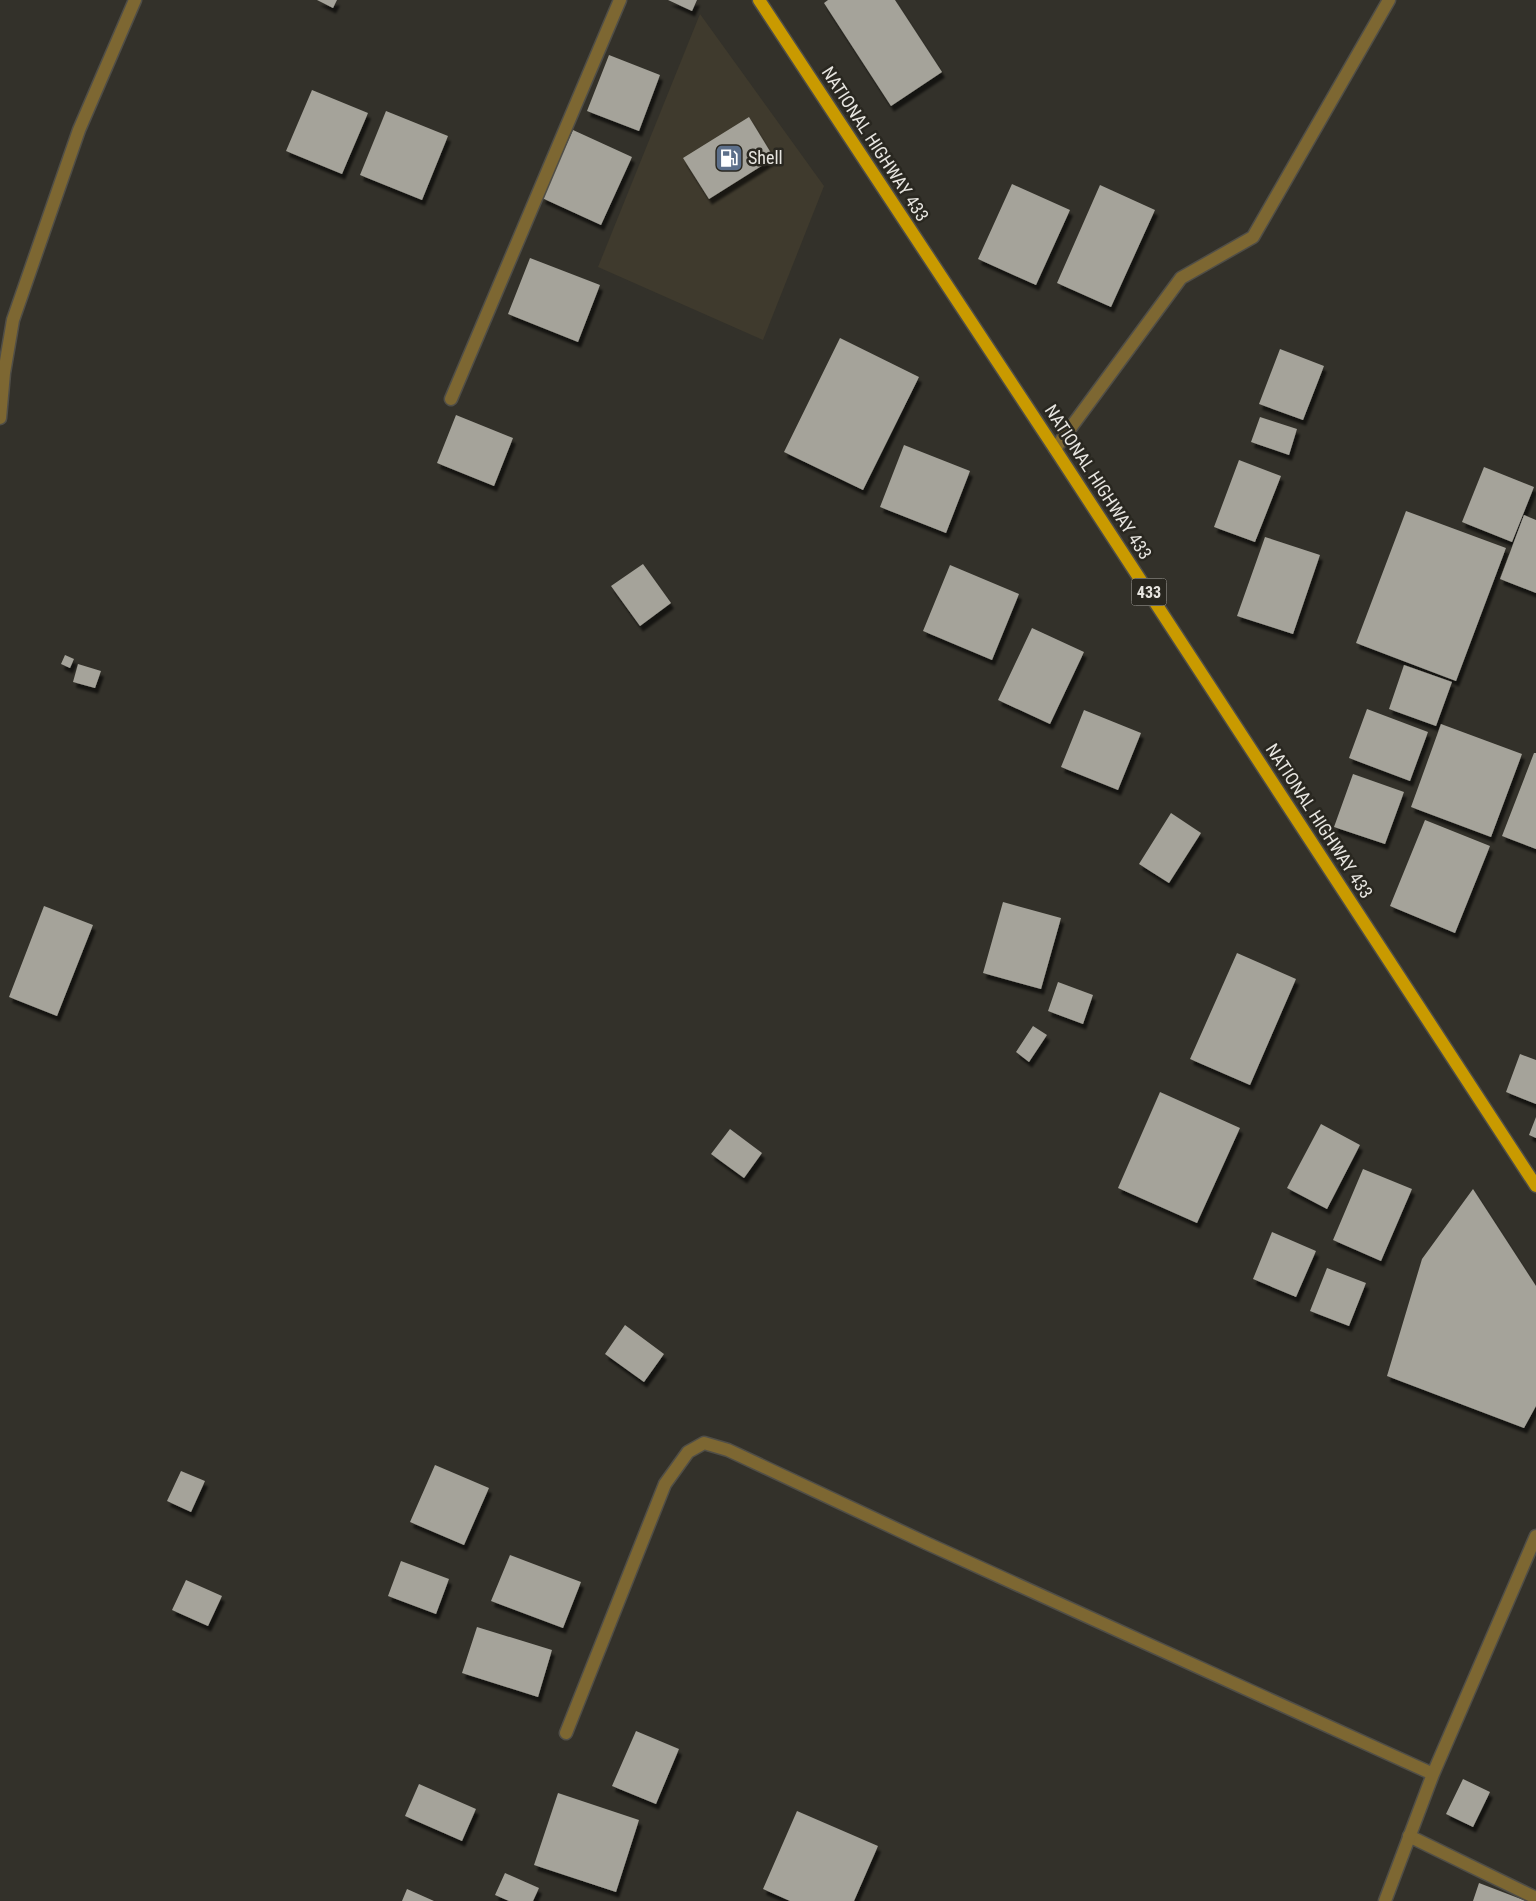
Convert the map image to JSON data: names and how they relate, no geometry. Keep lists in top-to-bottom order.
{
  "streets": {
    "main road": ["NATIONAL HIGHWAY 433", "433"]
  },
  "places": {
    "fuel station": ["Shell"]
  }
}
